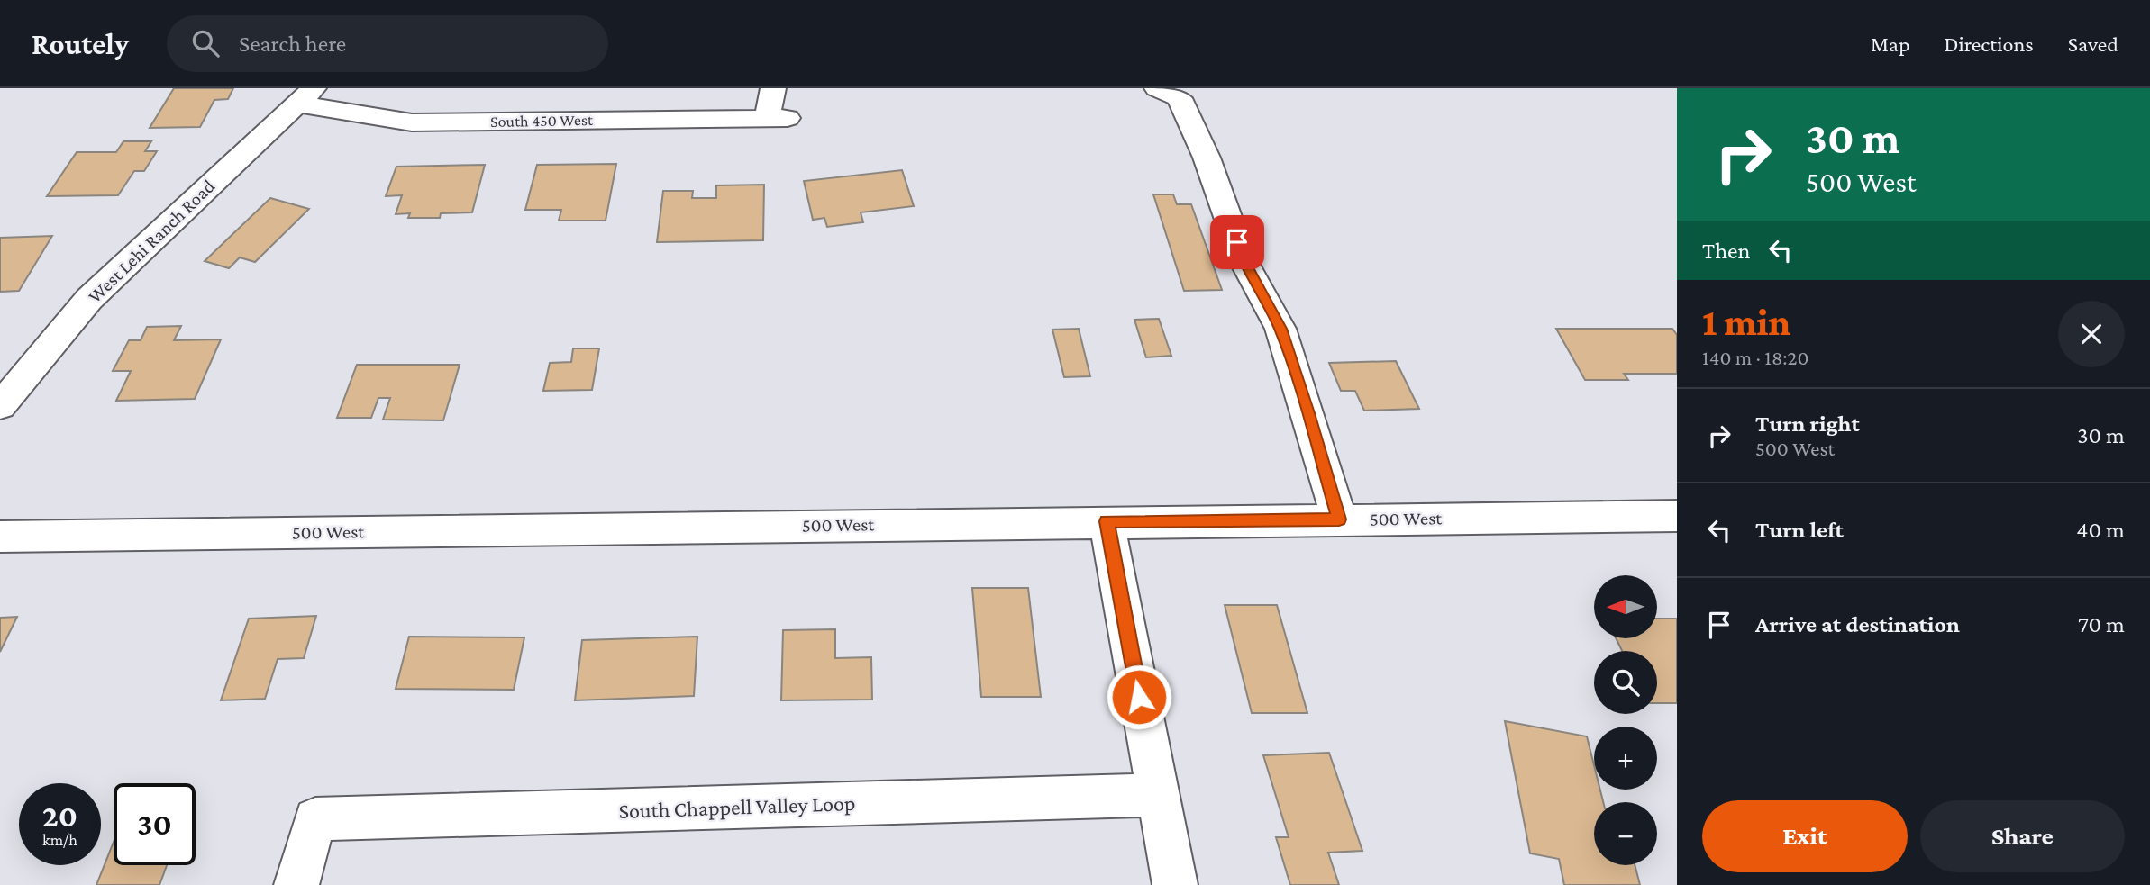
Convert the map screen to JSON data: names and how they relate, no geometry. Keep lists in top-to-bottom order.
{
  "streets": {
    "street": [
      "South 450 West",
      "West Lehi Ranch Road",
      "500 West",
      "South Chappell Valley Loop"
    ]
  },
  "crossings": [
    ["South 450 West", "West Lehi Ranch Road"]
  ],
  "north": "left",
  "page": {
    "header": "Routely",
    "search": "Search here",
    "nav": ["Map", "Directions", "Saved"],
    "turn": ["30 m", "500 West"],
    "then": "Then",
    "heading": ["1 min", "140 m · 18:20"],
    "list": [
      {
        "name": "Turn right",
        "note": "500 West",
        "value": "30 m"
      },
      {
        "name": "Turn left",
        "value": "40 m"
      },
      {
        "name": "Arrive at destination",
        "value": "70 m"
      }
    ],
    "map_buttons": ["+", "−"],
    "speed": "20 km/h",
    "limit": "30",
    "buttons": ["Exit", "Share"]
  }
}
